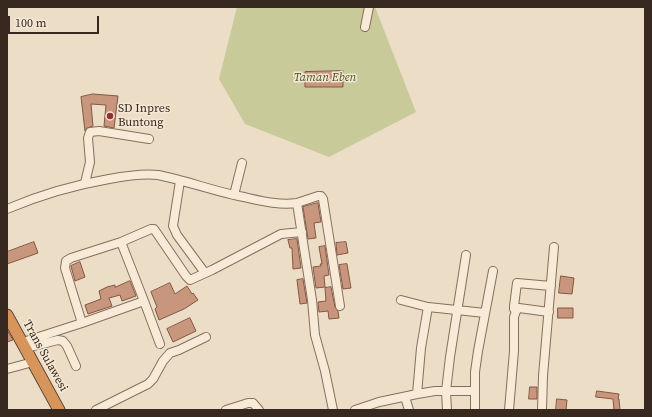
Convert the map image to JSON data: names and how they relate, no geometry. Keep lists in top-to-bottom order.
{
  "streets": {
    "highway": ["Trans Sulawesi"]
  },
  "parks": ["Taman Eben"],
  "places": ["SD Inpres Buntong"],
  "scale_bar": "100 m"
}
